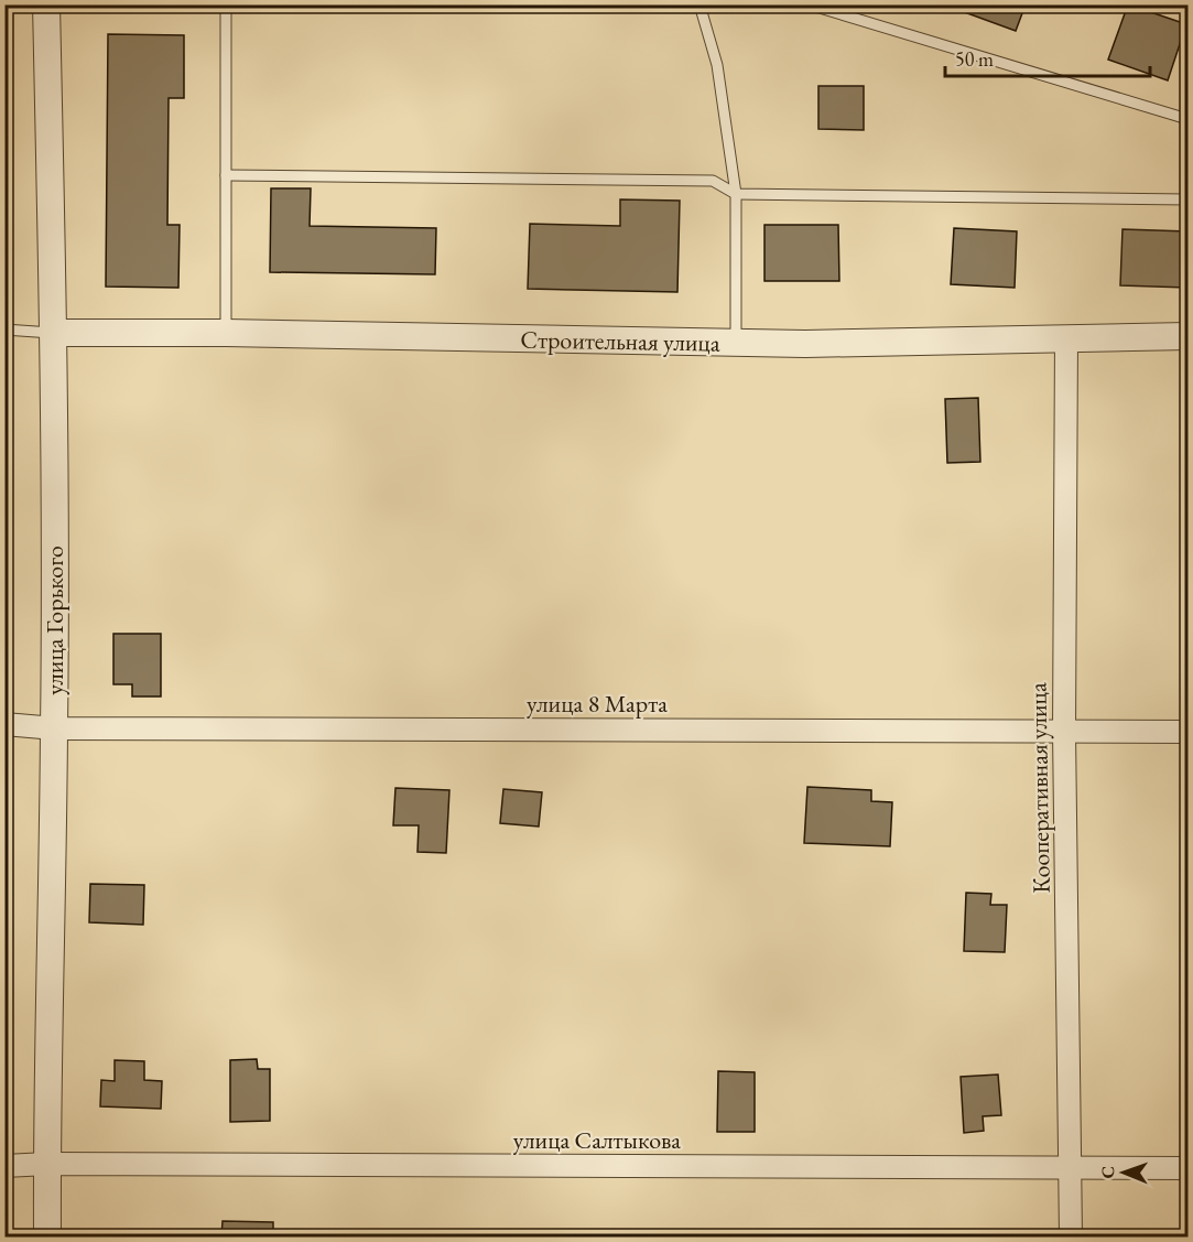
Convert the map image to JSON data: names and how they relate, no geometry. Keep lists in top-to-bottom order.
{
  "streets": {
    "street": [
      "Строительная улица",
      "улица Горького",
      "улица 8 Марта",
      "Кооперативная улица",
      "улица Салтыкова"
    ]
  },
  "crossings": [
    ["Строительная улица", "улица Горького"],
    ["Строительная улица", "Кооперативная улица"],
    ["улица Горького", "улица 8 Марта"],
    ["улица Горького", "улица Салтыкова"],
    ["улица 8 Марта", "Кооперативная улица"],
    ["Кооперативная улица", "улица Салтыкова"]
  ],
  "scale_bar": "50 m",
  "north": "left"
}
